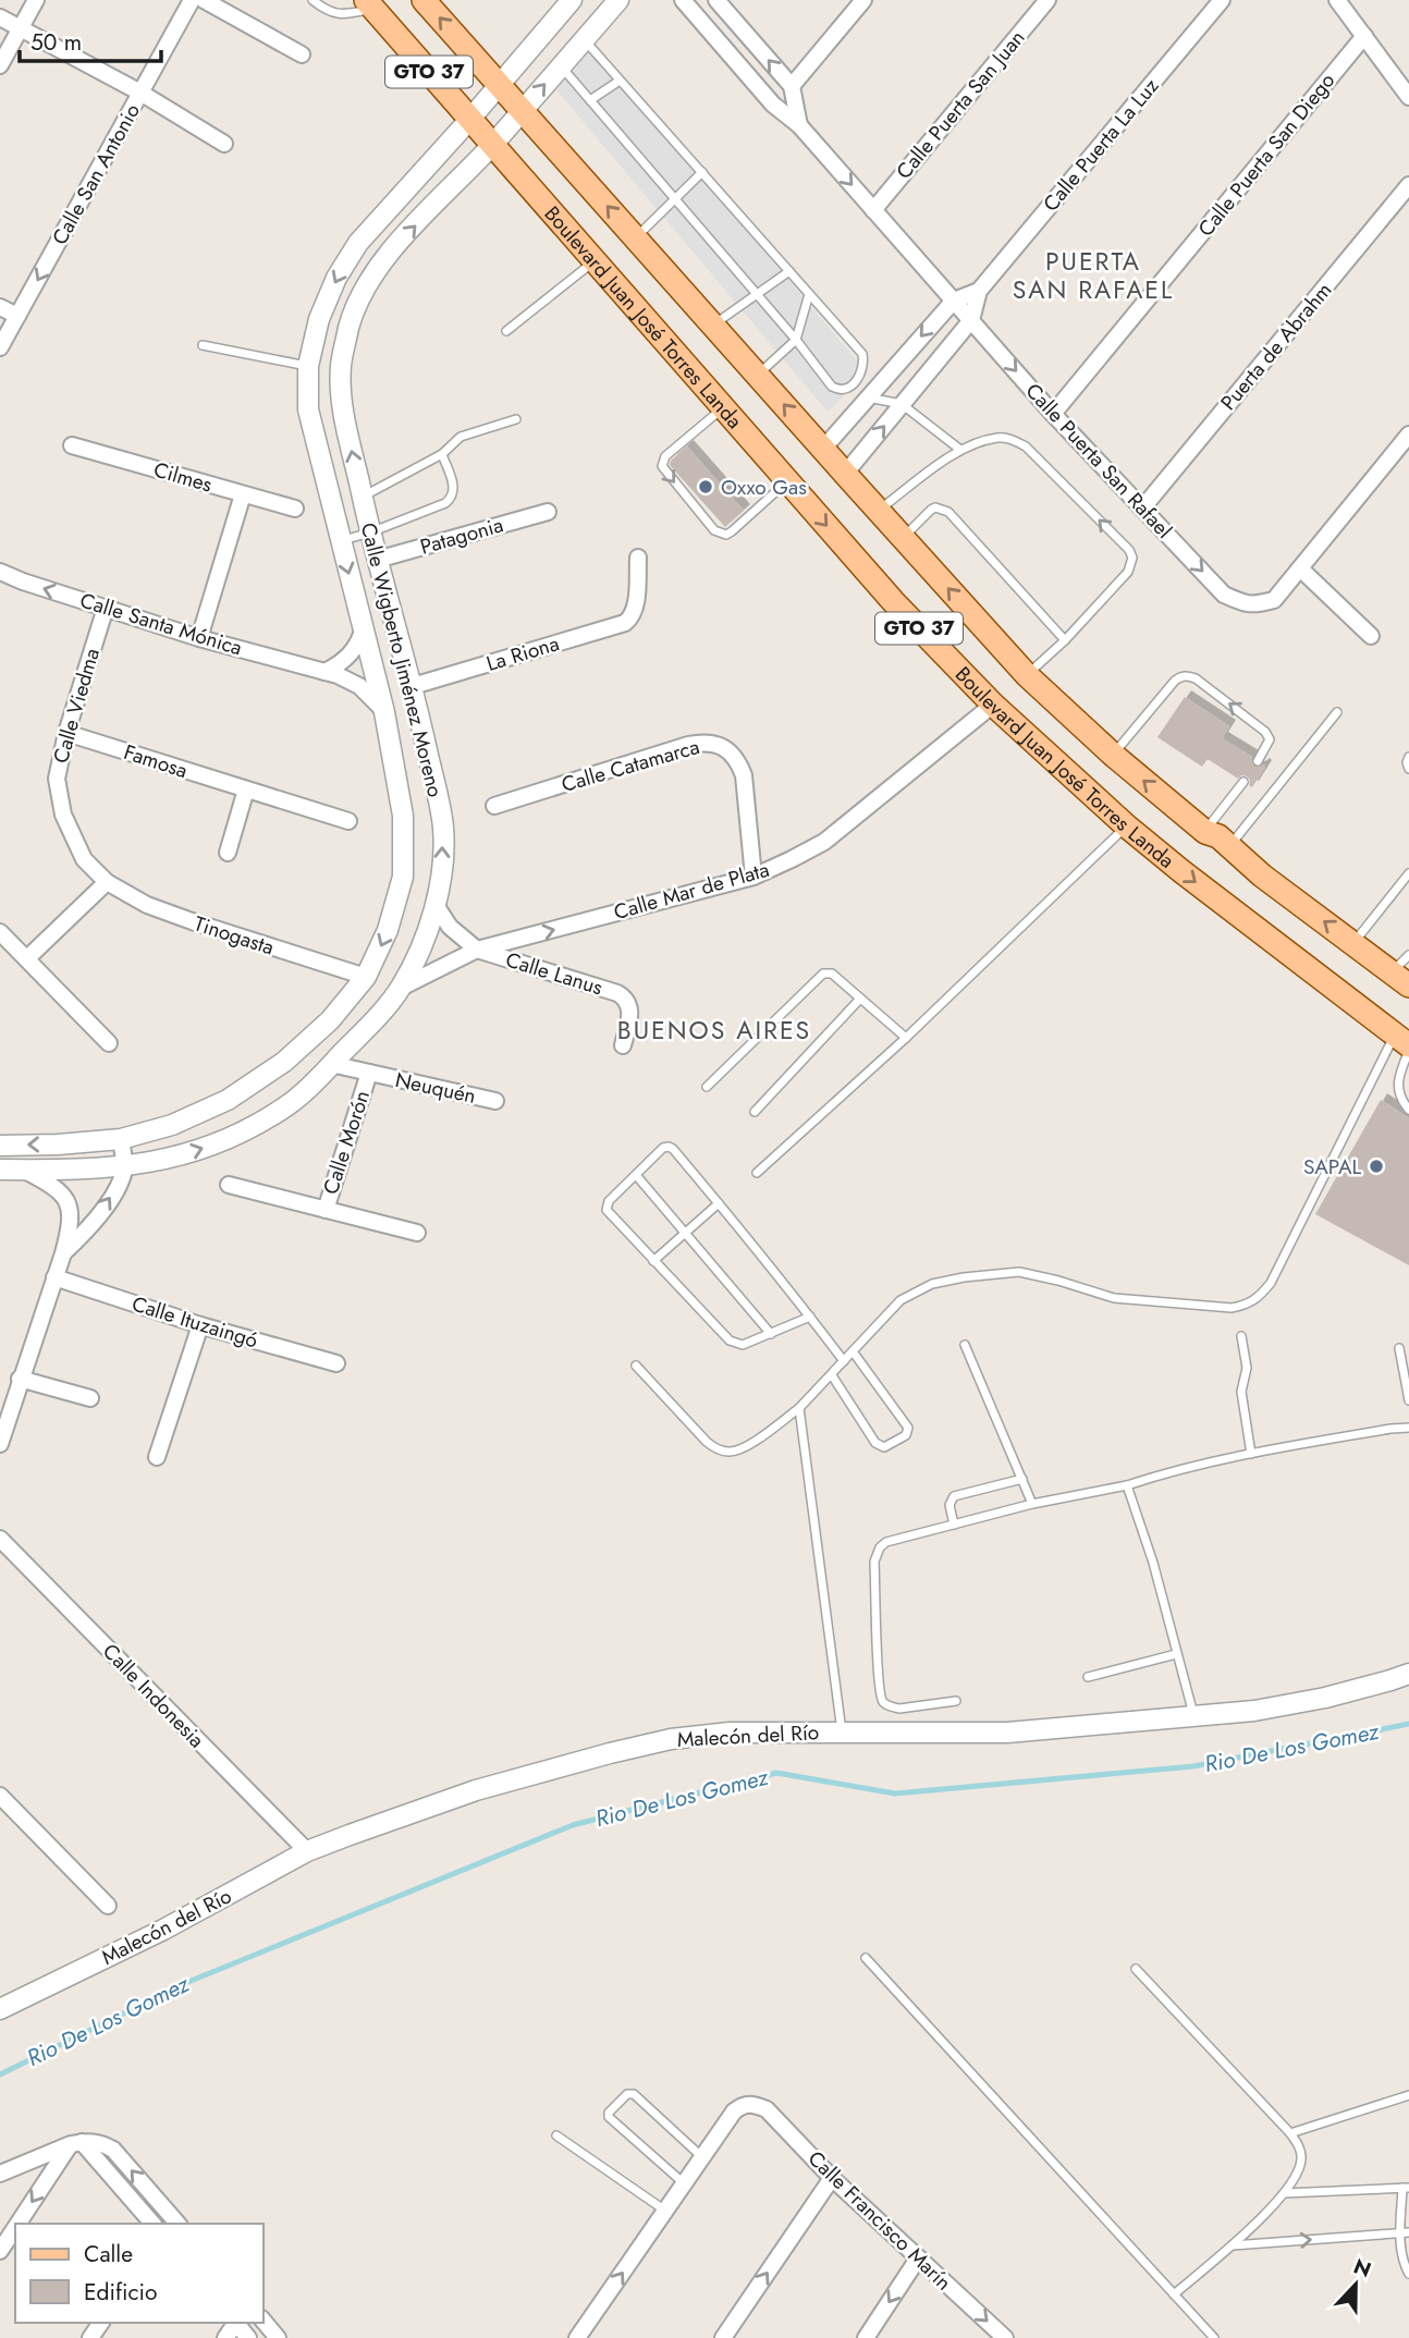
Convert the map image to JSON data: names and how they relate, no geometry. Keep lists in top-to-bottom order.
{
  "streets": {
    "main road": ["GTO 37", "Boulevard Juan José Torres Landa"],
    "street": [
      "Calle Puerta San Juan",
      "Calle Puerta La Luz",
      "Calle Puerta San Diego",
      "Calle San Antonio",
      "Puerta de Abrahm",
      "Calle Puerta San Rafael",
      "Cilmes",
      "Patagonia",
      "Calle Santa Mónica",
      "La Riona",
      "Calle Wigberto Jiménez Moreno",
      "Calle Viedma",
      "Famosa",
      "Calle Catamarca",
      "Calle Mar de Plata",
      "Tinogasta",
      "Calle Lanus",
      "Neuquén",
      "Calle Morón",
      "Calle Ituzaingó",
      "Calle Indonesia",
      "Malecón del Río",
      "Calle Francisco Marín"
    ]
  },
  "crossings": [
    ["Calle Puerta San Juan", "Calle Puerta San Rafael"],
    ["Calle Puerta La Luz", "Boulevard Juan José Torres Landa"],
    ["Calle Puerta La Luz", "Calle Puerta San Rafael"],
    ["Calle Puerta San Diego", "Calle Puerta San Rafael"],
    ["Boulevard Juan José Torres Landa", "Calle Wigberto Jiménez Moreno"],
    ["Boulevard Juan José Torres Landa", "Calle Mar de Plata"],
    ["Puerta de Abrahm", "Calle Puerta San Rafael"],
    ["Patagonia", "Calle Wigberto Jiménez Moreno"],
    ["Calle Santa Mónica", "Calle Wigberto Jiménez Moreno"],
    ["Calle Santa Mónica", "Calle Viedma"],
    ["La Riona", "Calle Wigberto Jiménez Moreno"],
    ["Calle Wigberto Jiménez Moreno", "Calle Mar de Plata"],
    ["Calle Wigberto Jiménez Moreno", "Tinogasta"],
    ["Calle Wigberto Jiménez Moreno", "Neuquén"],
    ["Calle Viedma", "Famosa"],
    ["Calle Viedma", "Tinogasta"],
    ["Calle Catamarca", "Calle Mar de Plata"],
    ["Calle Mar de Plata", "Calle Lanus"],
    ["Neuquén", "Calle Morón"],
    ["Calle Indonesia", "Malecón del Río"]
  ],
  "one_way": ["Calle San Antonio", "Calle Puerta San Rafael", "Calle Mar de Plata"],
  "districts": ["PUERTA SAN RAFAEL", "BUENOS AIRES"],
  "water": ["Rio De Los Gomez"],
  "places": ["Oxxo Gas", "SAPAL"],
  "legend": ["Calle", "Edificio"],
  "scale_bar": "50 m",
  "north": "top"
}
